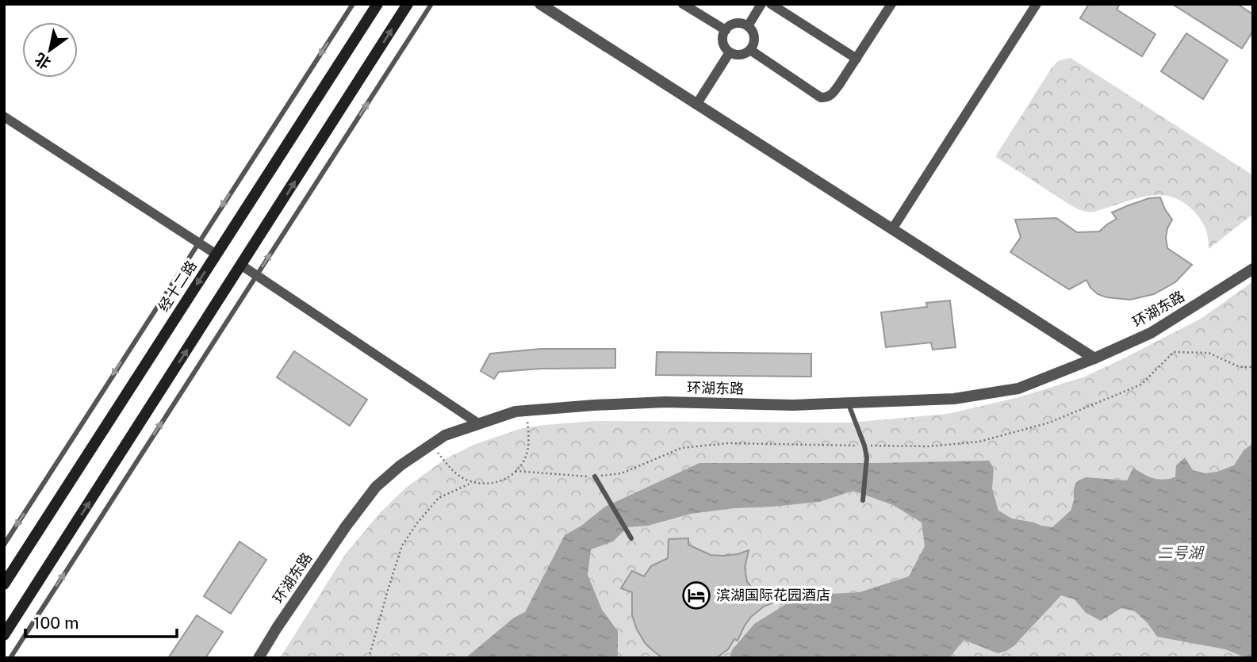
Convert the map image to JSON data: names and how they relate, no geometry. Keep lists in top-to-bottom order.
{
  "streets": {
    "main road": ["经十二路"],
    "street": ["环湖东路"]
  },
  "water": ["二号湖"],
  "places": {
    "hotel": ["滨湖国际花园酒店"]
  },
  "scale_bar": "100 m",
  "north": "bottom left"
}
